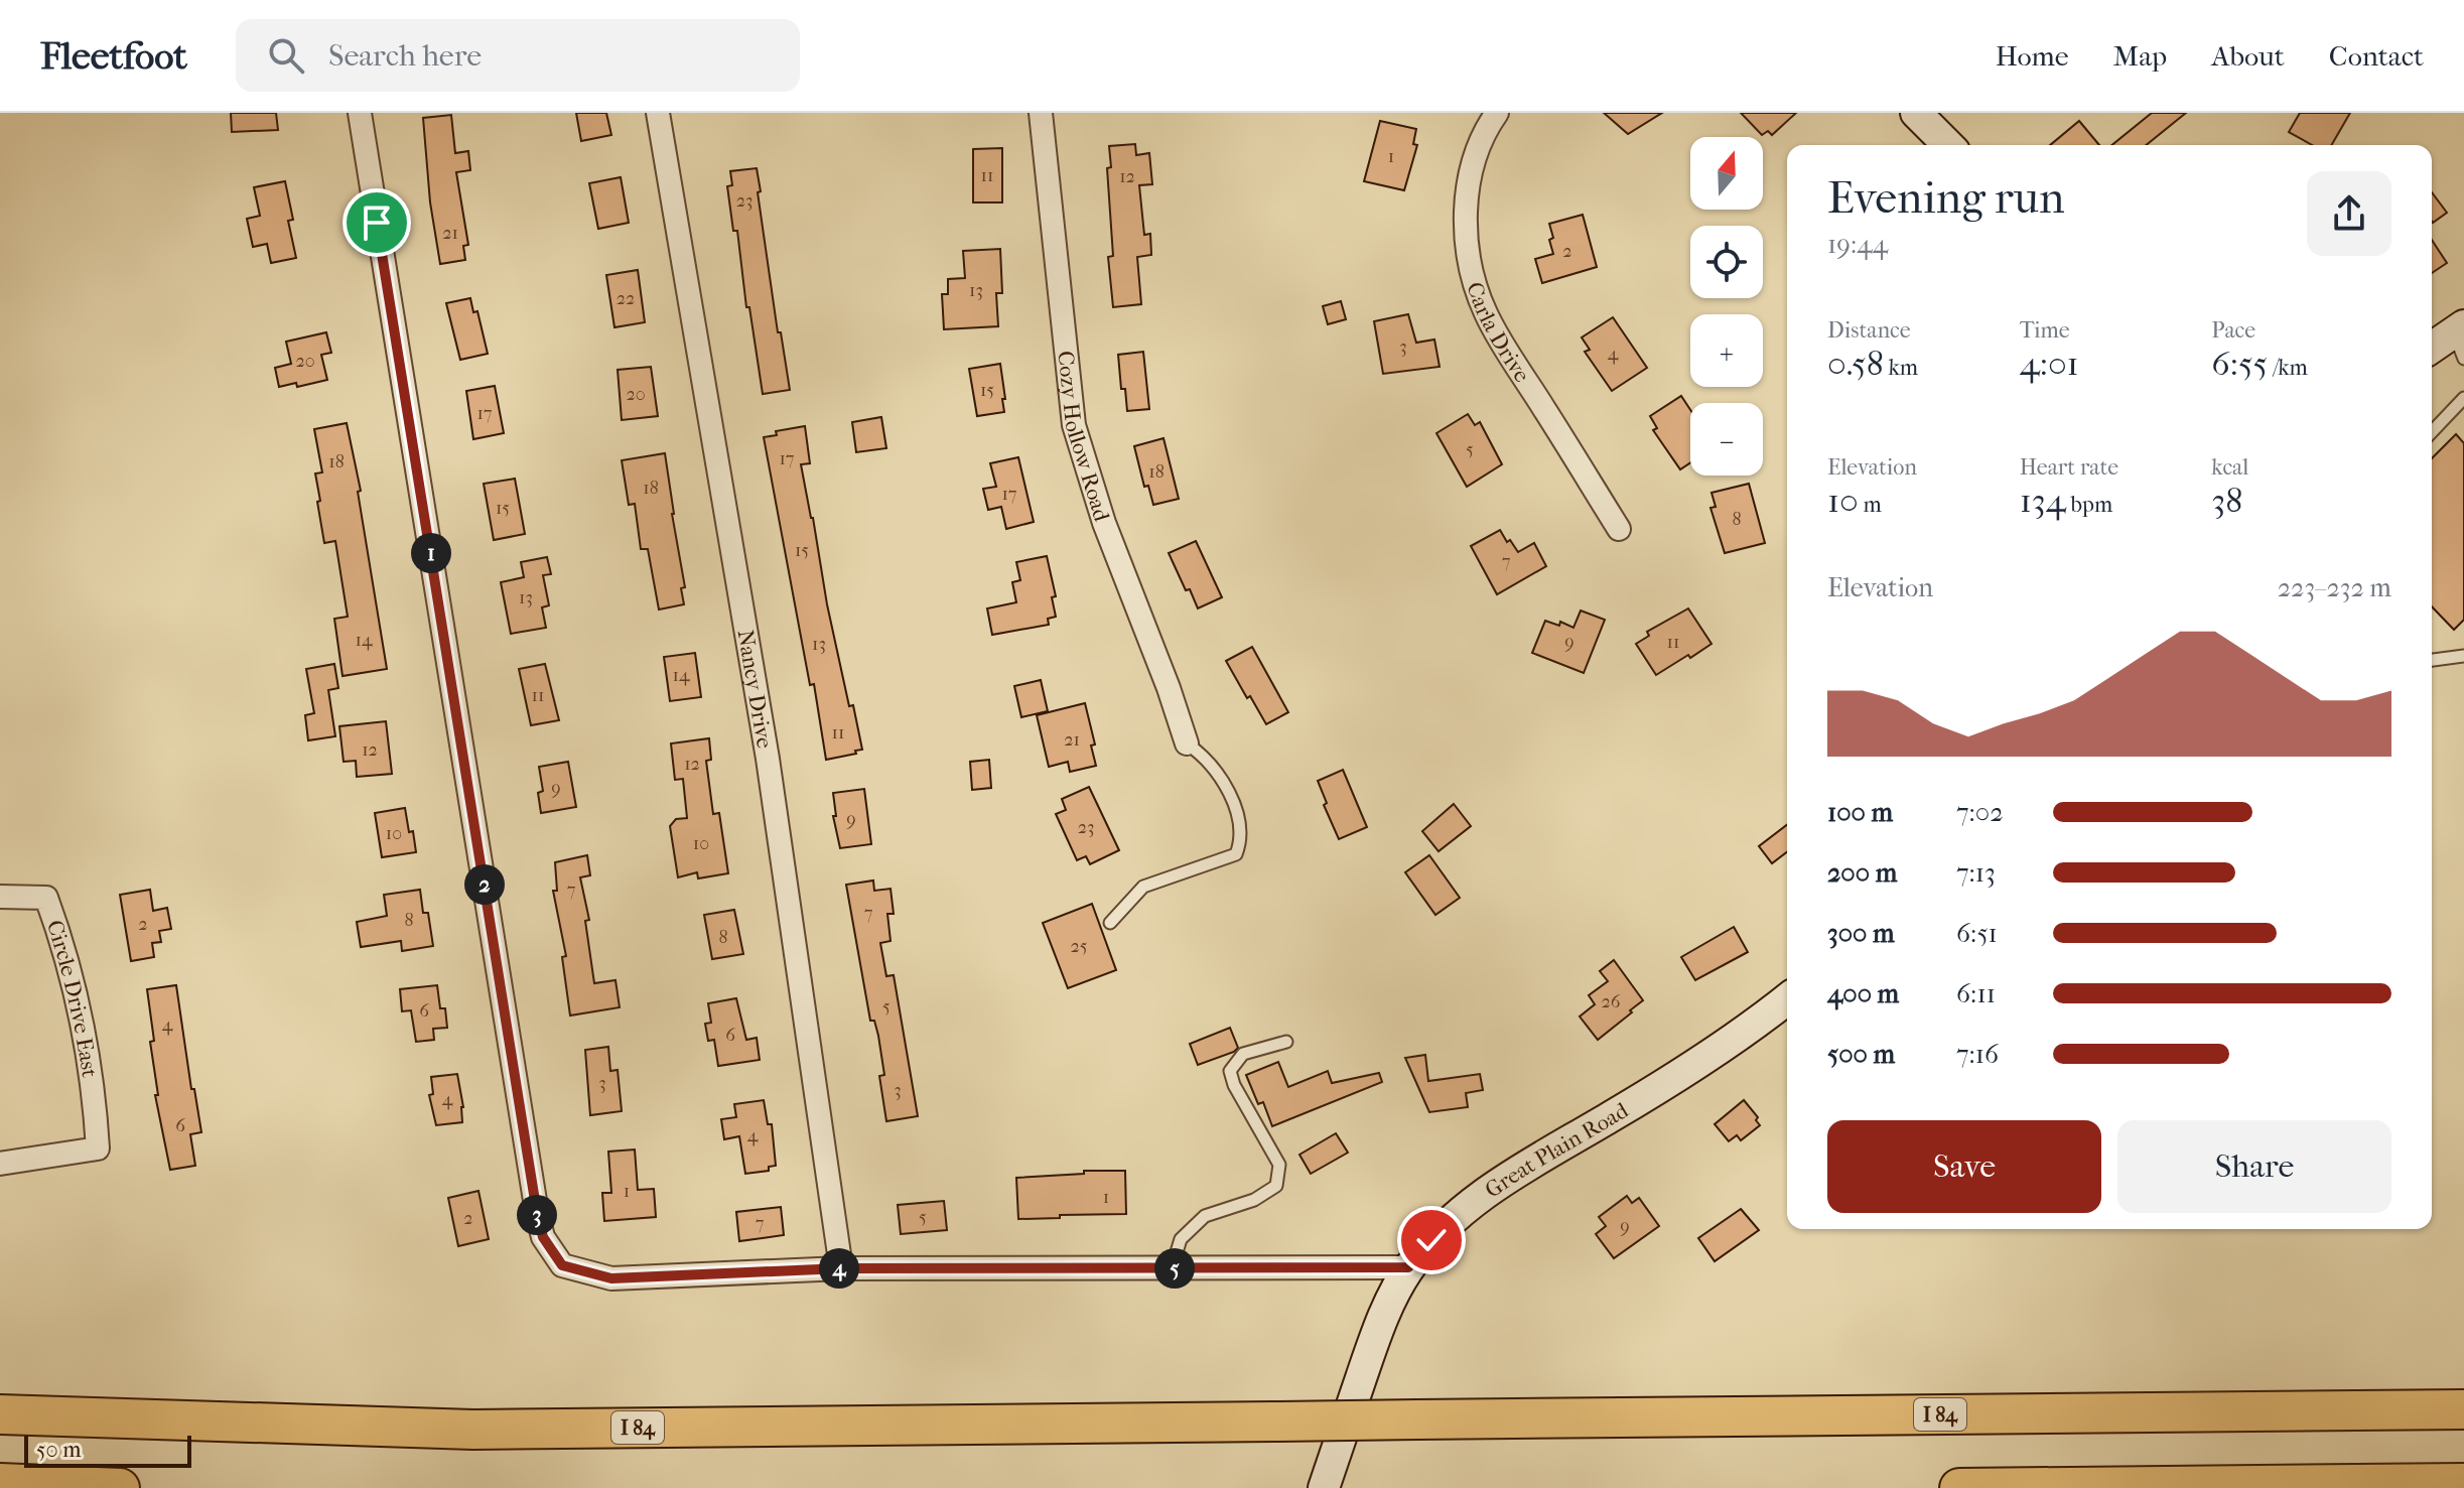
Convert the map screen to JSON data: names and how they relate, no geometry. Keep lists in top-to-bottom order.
{
  "streets": {
    "highway": ["I 84"],
    "main road": ["Great Plain Road"],
    "street": [
      "Carla Drive",
      "Cozy Hollow Road",
      "Nancy Drive",
      "Circle Drive East"
    ]
  },
  "house_numbers": [
    "1",
    "11",
    "12",
    "23",
    "21",
    "2",
    "13",
    "22",
    "3",
    "4",
    "20",
    "15",
    "20",
    "17",
    "5",
    "17",
    "18",
    "18",
    "18",
    "17",
    "15",
    "8",
    "15",
    "7",
    "13",
    "14",
    "9",
    "11",
    "13",
    "14",
    "11",
    "11",
    "21",
    "12",
    "12",
    "9",
    "9",
    "23",
    "10",
    "10",
    "7",
    "7",
    "8",
    "2",
    "8",
    "25",
    "26",
    "5",
    "6",
    "4",
    "6",
    "3",
    "3",
    "4",
    "6",
    "4",
    "1",
    "1",
    "5",
    "2",
    "7",
    "9"
  ],
  "scale_bar": "50 m",
  "north": "top",
  "page": {
    "header": "Fleetfoot",
    "search": "Search here",
    "nav": [
      "Home",
      "Map",
      "About",
      "Contact"
    ],
    "map_buttons": ["+", "−"],
    "heading": ["Evening run", "19:44"],
    "stats": [
      ["Distance", "0.58 km"],
      ["Time", "4:01"],
      ["Pace", "6:55 /km"],
      ["Elevation", "10 m"],
      ["Heart rate", "134 bpm"],
      ["kcal", "38"]
    ],
    "pins": [
      "1",
      "2",
      "3",
      "4",
      "5"
    ],
    "chart": ["Elevation", "223–232 m"],
    "list": [
      {
        "name": "100 m",
        "note": "7:02"
      },
      {
        "name": "200 m",
        "note": "7:13"
      },
      {
        "name": "300 m",
        "note": "6:51"
      },
      {
        "name": "400 m",
        "note": "6:11"
      },
      {
        "name": "500 m",
        "note": "7:16"
      }
    ],
    "buttons": ["Save", "Share"],
    "scale": "50 m"
  }
}
